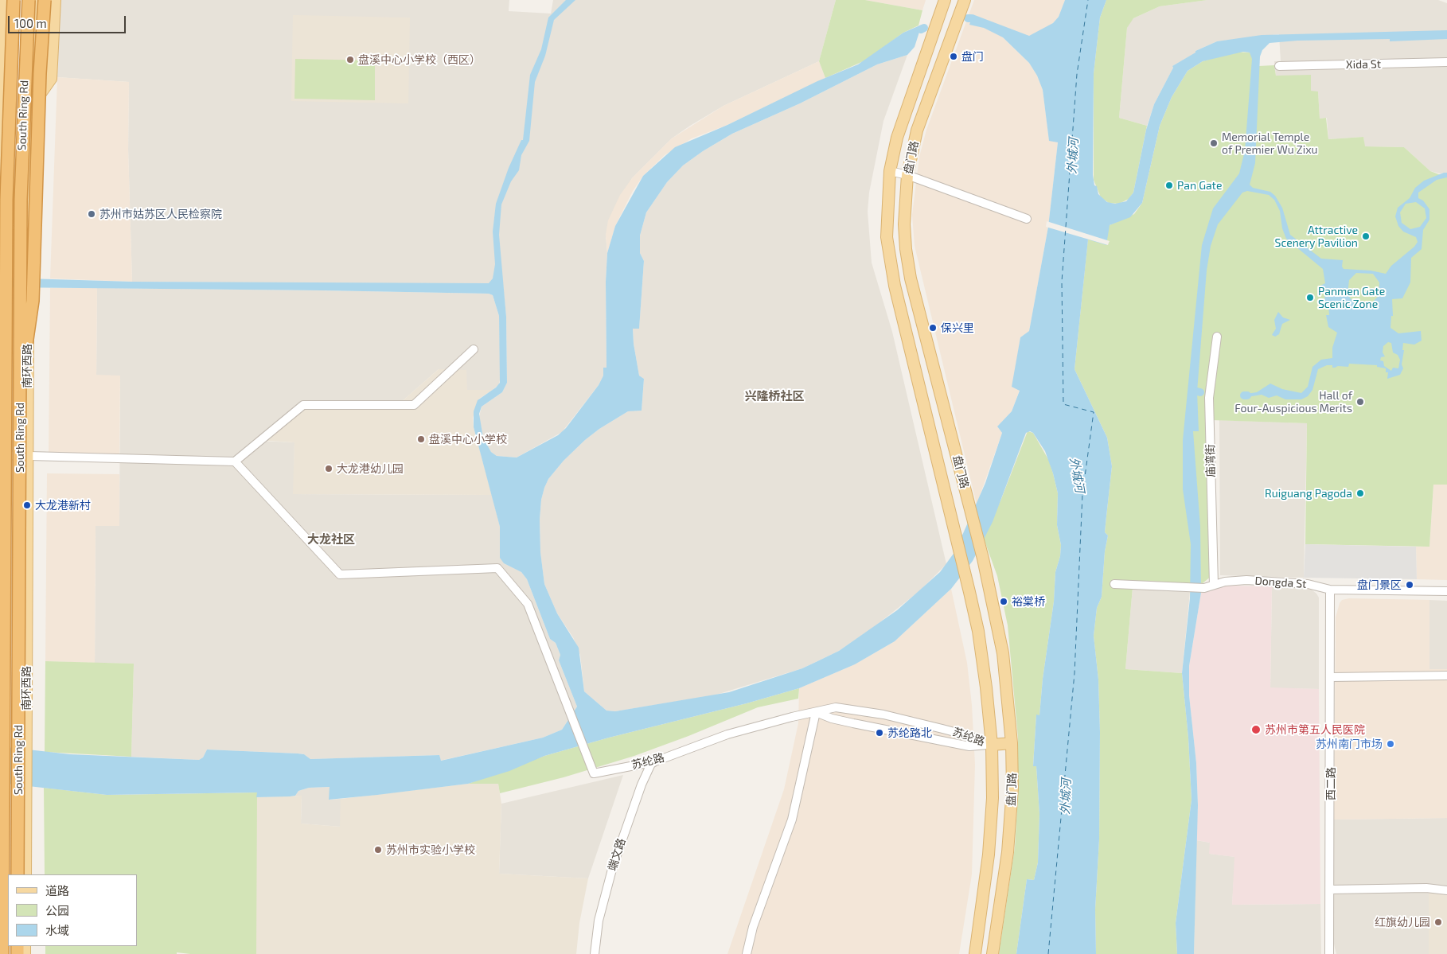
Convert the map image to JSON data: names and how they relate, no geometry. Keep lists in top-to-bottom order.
{
  "streets": {
    "highway": ["South Ring Rd"],
    "main road": ["盘门路", "南环西路"],
    "street": [
      "Xida St",
      "庙湾街",
      "Dongda St",
      "苏纶路",
      "西二路",
      "端文路"
    ]
  },
  "crossings": [
    ["盘门路", "苏纶路"],
    ["庙湾街", "Dongda St"],
    ["Dongda St", "西二路"],
    ["苏纶路", "端文路"]
  ],
  "districts": ["兴隆桥社区", "大龙社区"],
  "water": ["外城河"],
  "places": [
    "盘门",
    "盘溪中心小学校（西区）",
    "Memorial Temple of Premier Wu Zixu",
    "Pan Gate",
    "苏州市姑苏区人民检察院",
    "Attractive Scenery Pavilion",
    "Panmen Gate Scenic Zone",
    "保兴里",
    "Hall of Four-Auspicious Merits",
    "盘溪中心小学校",
    "大龙港幼儿园",
    "Ruiguang Pagoda",
    "大龙港新村",
    "盘门景区",
    "裕棠桥",
    "苏州市第五人民医院",
    "苏纶路北",
    "苏州南门市场",
    "苏州市实验小学校",
    "红旗幼儿园"
  ],
  "legend": ["道路", "公园", "水域"],
  "scale_bar": "100 m"
}
